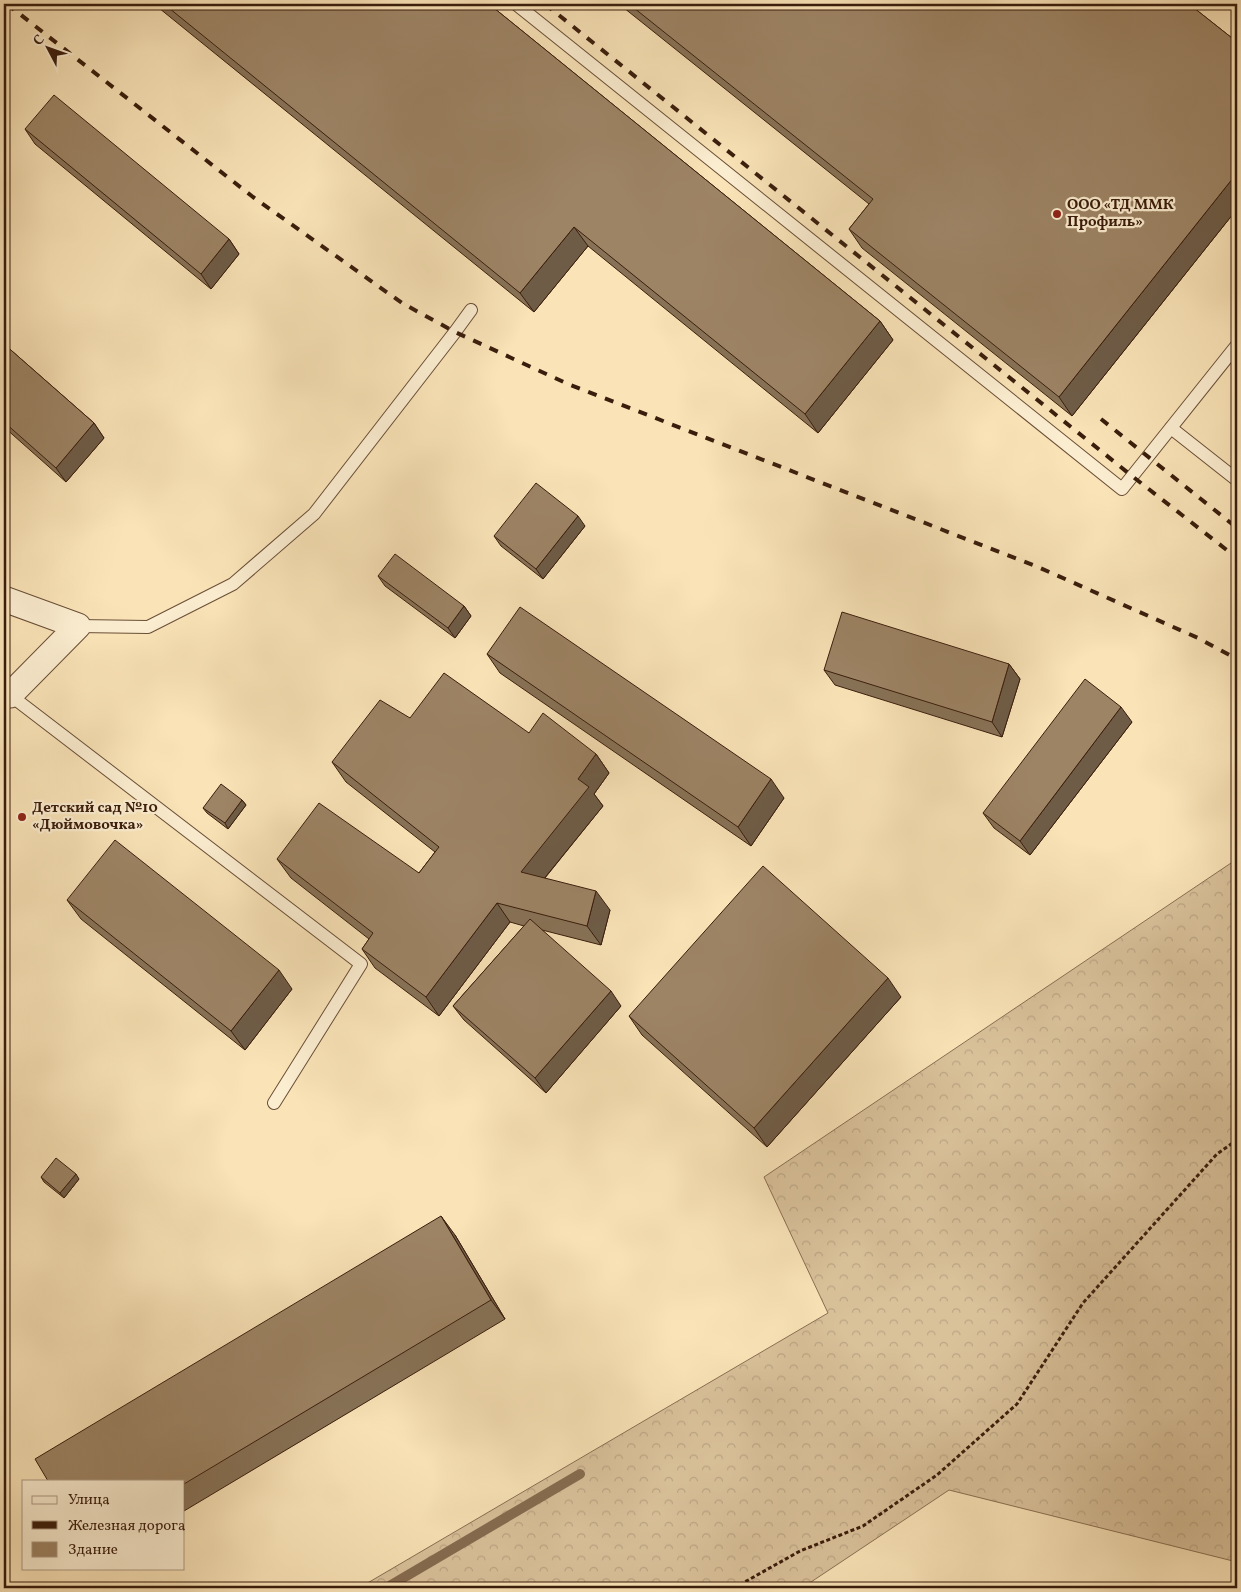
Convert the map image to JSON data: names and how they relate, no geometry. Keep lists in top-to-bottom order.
{
  "places": ["ООО «ТД ММК Профиль»", "Детский сад №10 «Дюймовочка»"],
  "legend": ["Улица", "Железная дорога", "Здание"],
  "north": "top left"
}
